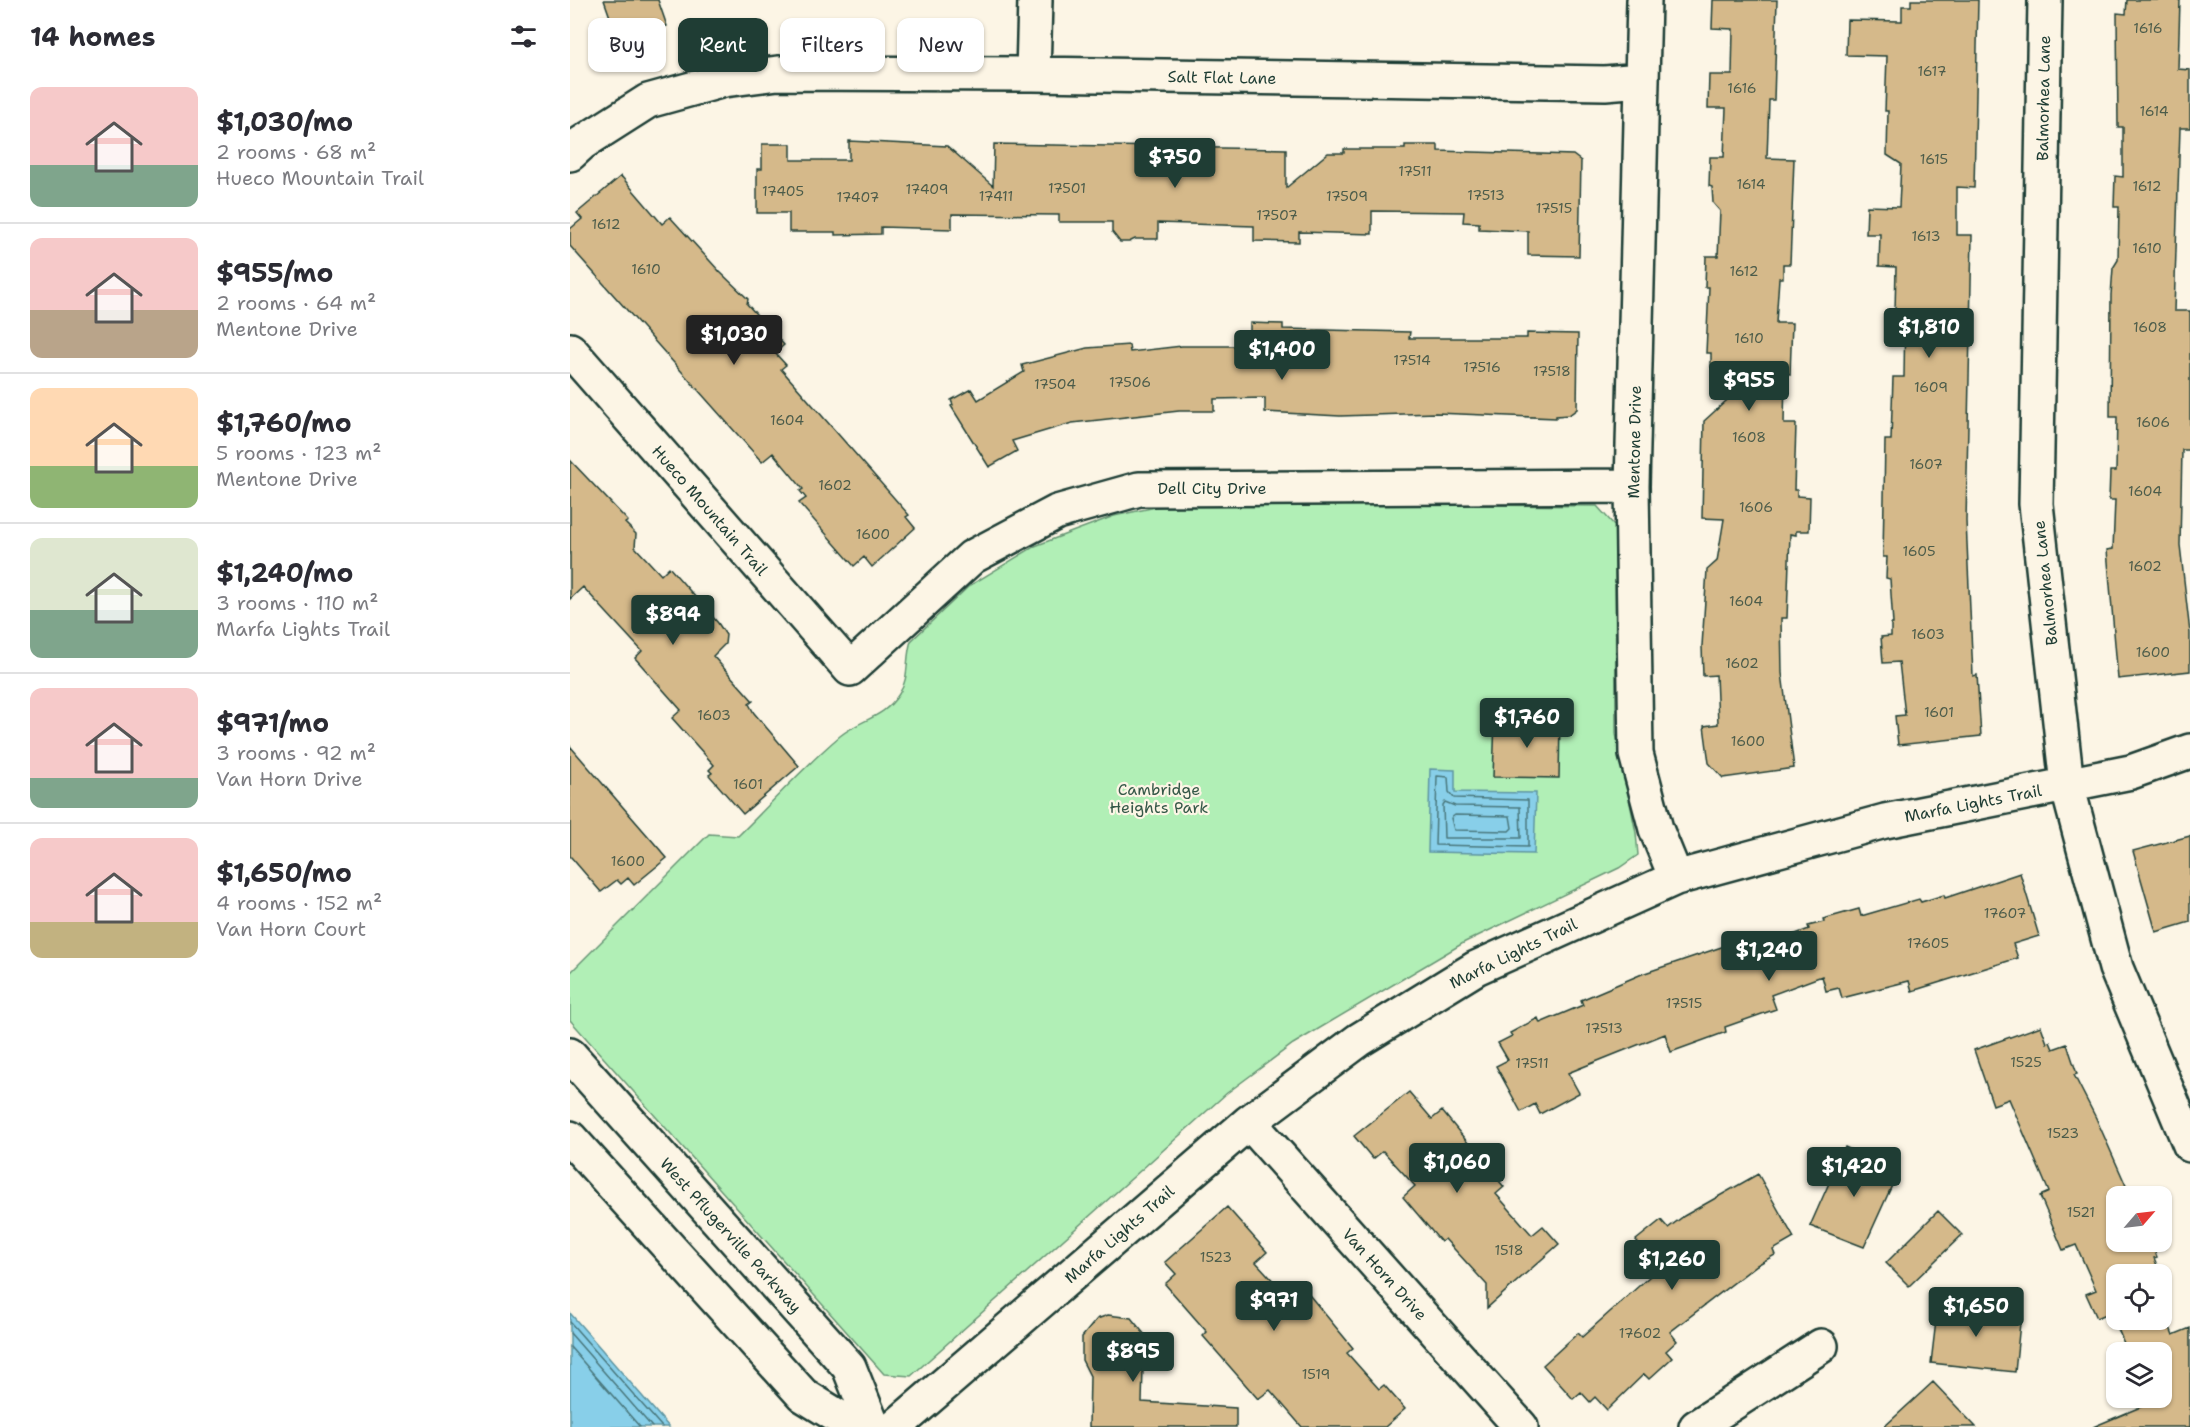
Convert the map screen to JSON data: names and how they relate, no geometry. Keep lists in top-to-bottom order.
{
  "streets": {
    "street": [
      "Salt Flat Lane",
      "Balmorhea Lane",
      "Mentone Drive",
      "Dell City Drive",
      "Hueco Mountain Trail",
      "Marfa Lights Trail",
      "West Pflugerville Parkway",
      "Van Horn Drive"
    ]
  },
  "crossings": [
    ["Salt Flat Lane", "Mentone Drive"],
    ["Balmorhea Lane", "Marfa Lights Trail"],
    ["Mentone Drive", "Dell City Drive"],
    ["Mentone Drive", "Marfa Lights Trail"],
    ["Dell City Drive", "Hueco Mountain Trail"],
    ["Marfa Lights Trail", "Van Horn Drive"]
  ],
  "parks": ["Cambridge Heights Park"],
  "house_numbers": [
    "1616",
    "1617",
    "1616",
    "1614",
    "1615",
    "17511",
    "1614",
    "1612",
    "17501",
    "17409",
    "17405",
    "17513",
    "17411",
    "17509",
    "17407",
    "17515",
    "17507",
    "1612",
    "1613",
    "1610",
    "1610",
    "1612",
    "1608",
    "1610",
    "17514",
    "17516",
    "17518",
    "17506",
    "17504",
    "1609",
    "1604",
    "1606",
    "1608",
    "1607",
    "1602",
    "1604",
    "1606",
    "1600",
    "1605",
    "1602",
    "1604",
    "1603",
    "1600",
    "1602",
    "1601",
    "1603",
    "1600",
    "1601",
    "1600",
    "17607",
    "17605",
    "17515",
    "17513",
    "1525",
    "17511",
    "1523",
    "1521",
    "1518",
    "1523",
    "17602",
    "1519"
  ],
  "north": "top right",
  "page": {
    "heading": "14 homes",
    "chip": [
      "Buy",
      "Rent",
      "Filters",
      "New"
    ],
    "list": [
      {
        "name": "$1,030/mo",
        "note": "2 rooms · 68 m² · Hueco Mountain Trail"
      },
      {
        "name": "$955/mo",
        "note": "2 rooms · 64 m² · Mentone Drive"
      },
      {
        "name": "$1,760/mo",
        "note": "5 rooms · 123 m² · Mentone Drive"
      },
      {
        "name": "$1,240/mo",
        "note": "3 rooms · 110 m² · Marfa Lights Trail"
      },
      {
        "name": "$971/mo",
        "note": "3 rooms · 92 m² · Van Horn Drive"
      },
      {
        "name": "$1,650/mo",
        "note": "4 rooms · 152 m² · Van Horn Court"
      }
    ],
    "price": [
      "$750",
      "$1,810",
      "$1,030",
      "$1,400",
      "$955",
      "$894",
      "$1,760",
      "$1,240",
      "$1,060",
      "$1,420",
      "$1,260",
      "$971",
      "$1,650",
      "$895"
    ]
  }
}
